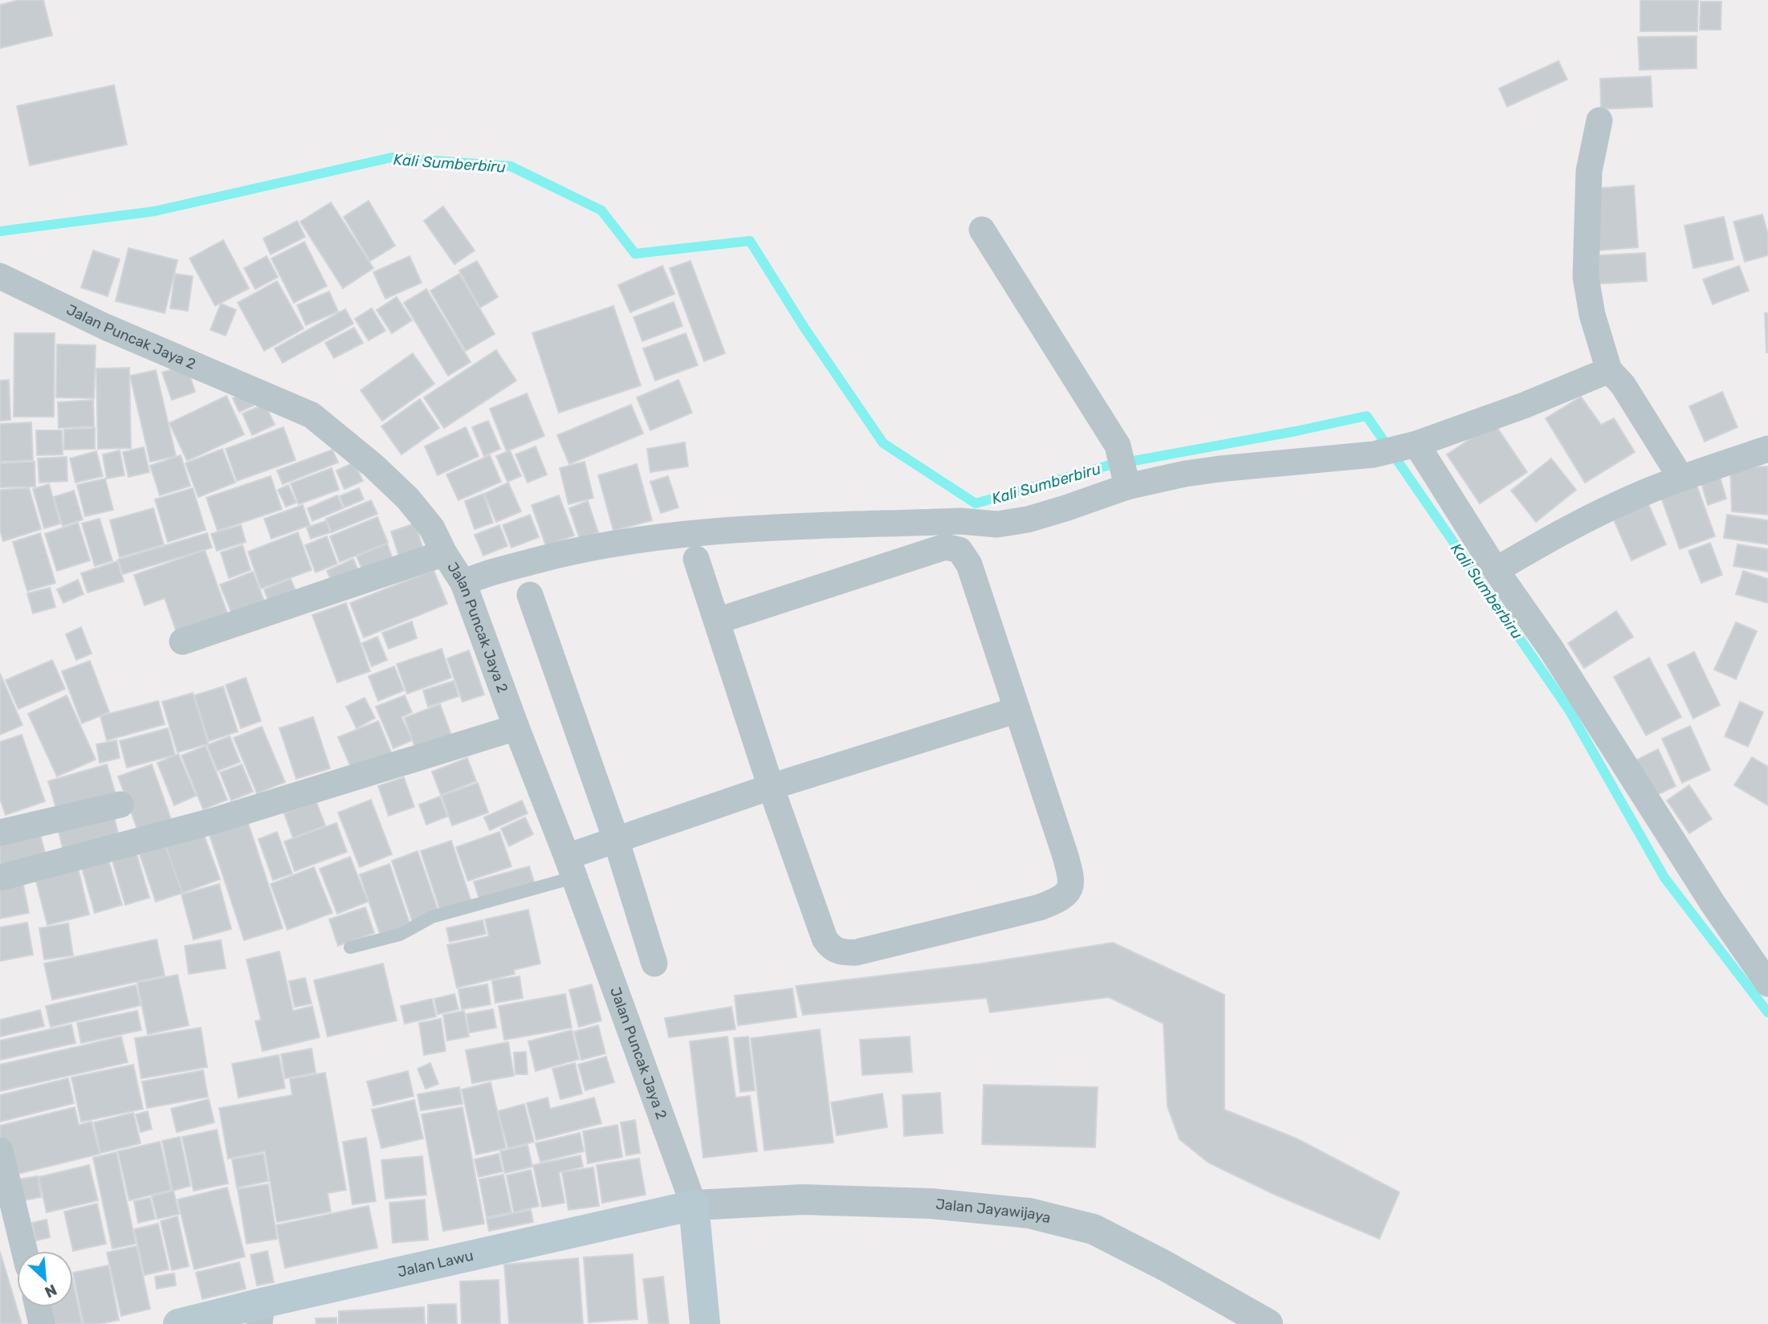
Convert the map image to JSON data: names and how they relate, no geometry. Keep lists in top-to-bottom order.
{
  "streets": {
    "main road": ["Jalan Lawu"],
    "street": ["Jalan Puncak Jaya 2", "Jalan Jayawijaya"]
  },
  "crossings": [
    ["Jalan Puncak Jaya 2", "Jalan Jayawijaya"],
    ["Jalan Puncak Jaya 2", "Jalan Lawu"],
    ["Jalan Jayawijaya", "Jalan Lawu"]
  ],
  "water": ["Kali Sumberbiru"],
  "north": "bottom right"
}
